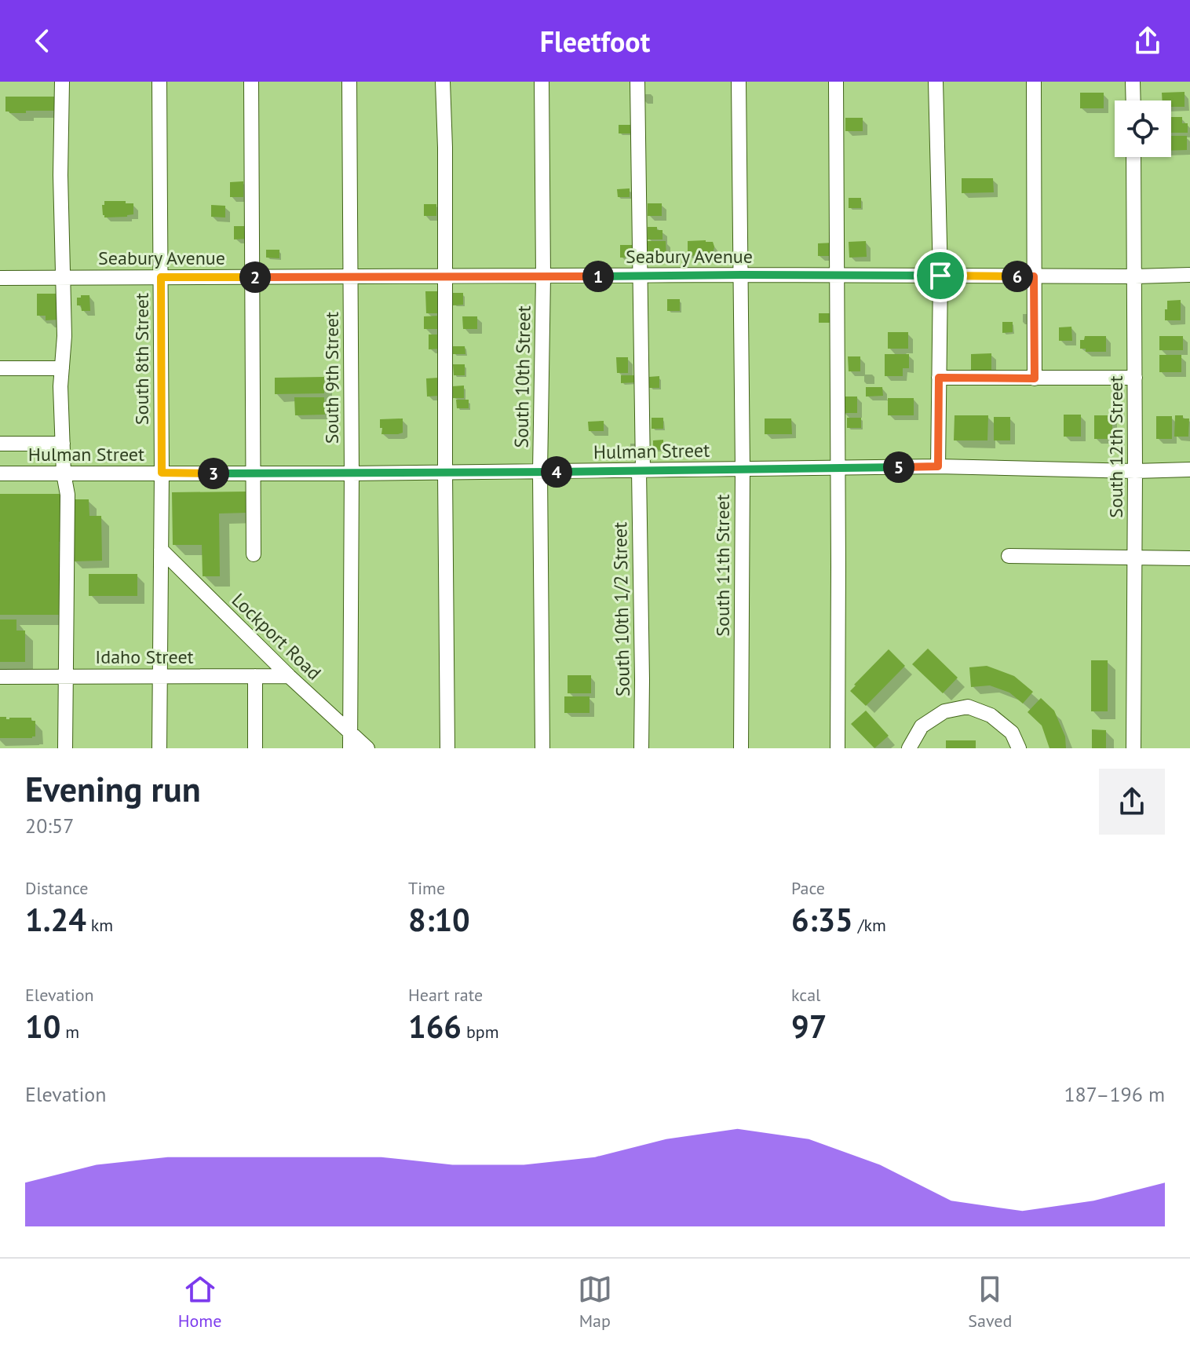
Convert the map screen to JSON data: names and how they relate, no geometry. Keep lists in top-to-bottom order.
{
  "streets": {
    "street": [
      "Seabury Avenue",
      "South 8th Street",
      "South 10th Street",
      "South 9th Street",
      "South 12th Street",
      "Hulman Street",
      "South 11th Street",
      "South 10th 1/2 Street",
      "Lockport Road",
      "Idaho Street"
    ]
  },
  "crossings": [
    ["Seabury Avenue", "South 8th Street"],
    ["Seabury Avenue", "South 10th Street"],
    ["Seabury Avenue", "South 9th Street"],
    ["Seabury Avenue", "South 12th Street"],
    ["Seabury Avenue", "South 11th Street"],
    ["Seabury Avenue", "South 10th 1/2 Street"],
    ["South 8th Street", "Hulman Street"],
    ["South 8th Street", "Lockport Road"],
    ["South 8th Street", "Idaho Street"],
    ["South 10th Street", "Hulman Street"],
    ["South 9th Street", "Hulman Street"],
    ["South 9th Street", "Lockport Road"],
    ["South 12th Street", "Hulman Street"],
    ["Hulman Street", "South 11th Street"],
    ["Hulman Street", "South 10th 1/2 Street"],
    ["Lockport Road", "Idaho Street"]
  ],
  "page": {
    "header": "Fleetfoot",
    "pins": [
      "1",
      "6",
      "2",
      "5",
      "4",
      "3"
    ],
    "heading": ["Evening run", "20:57"],
    "stats": [
      ["Distance", "1.24 km"],
      ["Time", "8:10"],
      ["Pace", "6:35 /km"],
      ["Elevation", "10 m"],
      ["Heart rate", "166 bpm"],
      ["kcal", "97"]
    ],
    "chart": ["Elevation", "187–196 m"],
    "tabs": ["Home", "Map", "Saved"]
  }
}
